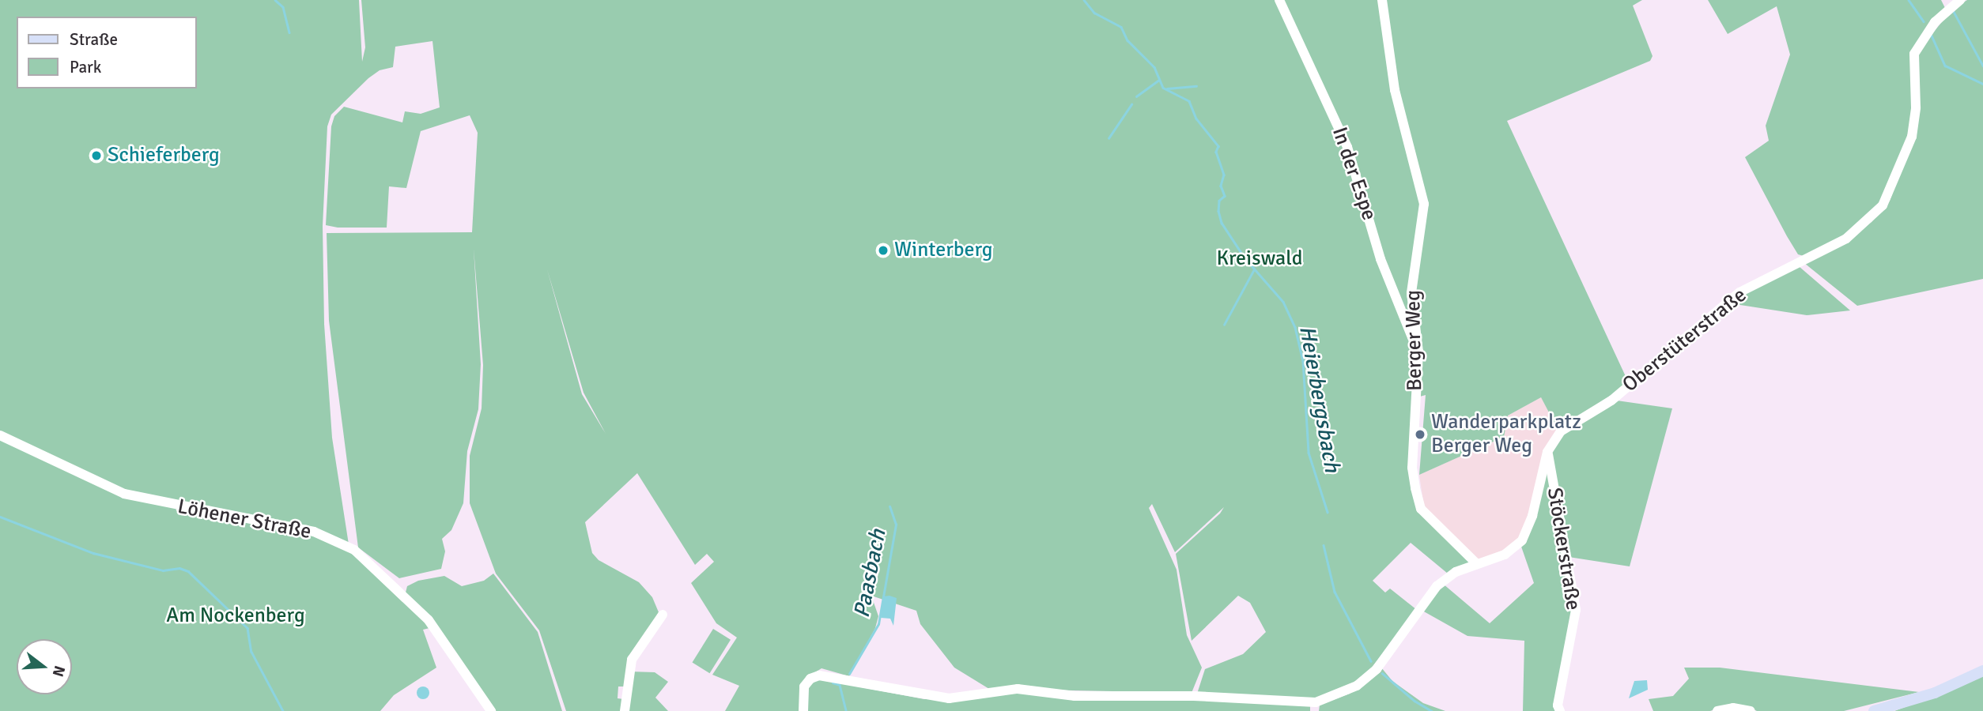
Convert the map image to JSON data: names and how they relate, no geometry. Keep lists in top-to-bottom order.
{
  "streets": {
    "street": [
      "In der Espe",
      "Berger Weg",
      "Oberstüterstraße",
      "Löhener Straße",
      "Stöckerstraße"
    ]
  },
  "crossings": [
    ["In der Espe", "Berger Weg"],
    ["Berger Weg", "Oberstüterstraße"],
    ["Oberstüterstraße", "Stöckerstraße"]
  ],
  "water": ["Heierbergsbach", "Paasbach"],
  "parks": ["Kreiswald", "Am Nockenberg"],
  "places": ["Schieferberg", "Winterberg", "Wanderparkplatz Berger Weg"],
  "legend": ["Straße", "Park"],
  "north": "right"
}
